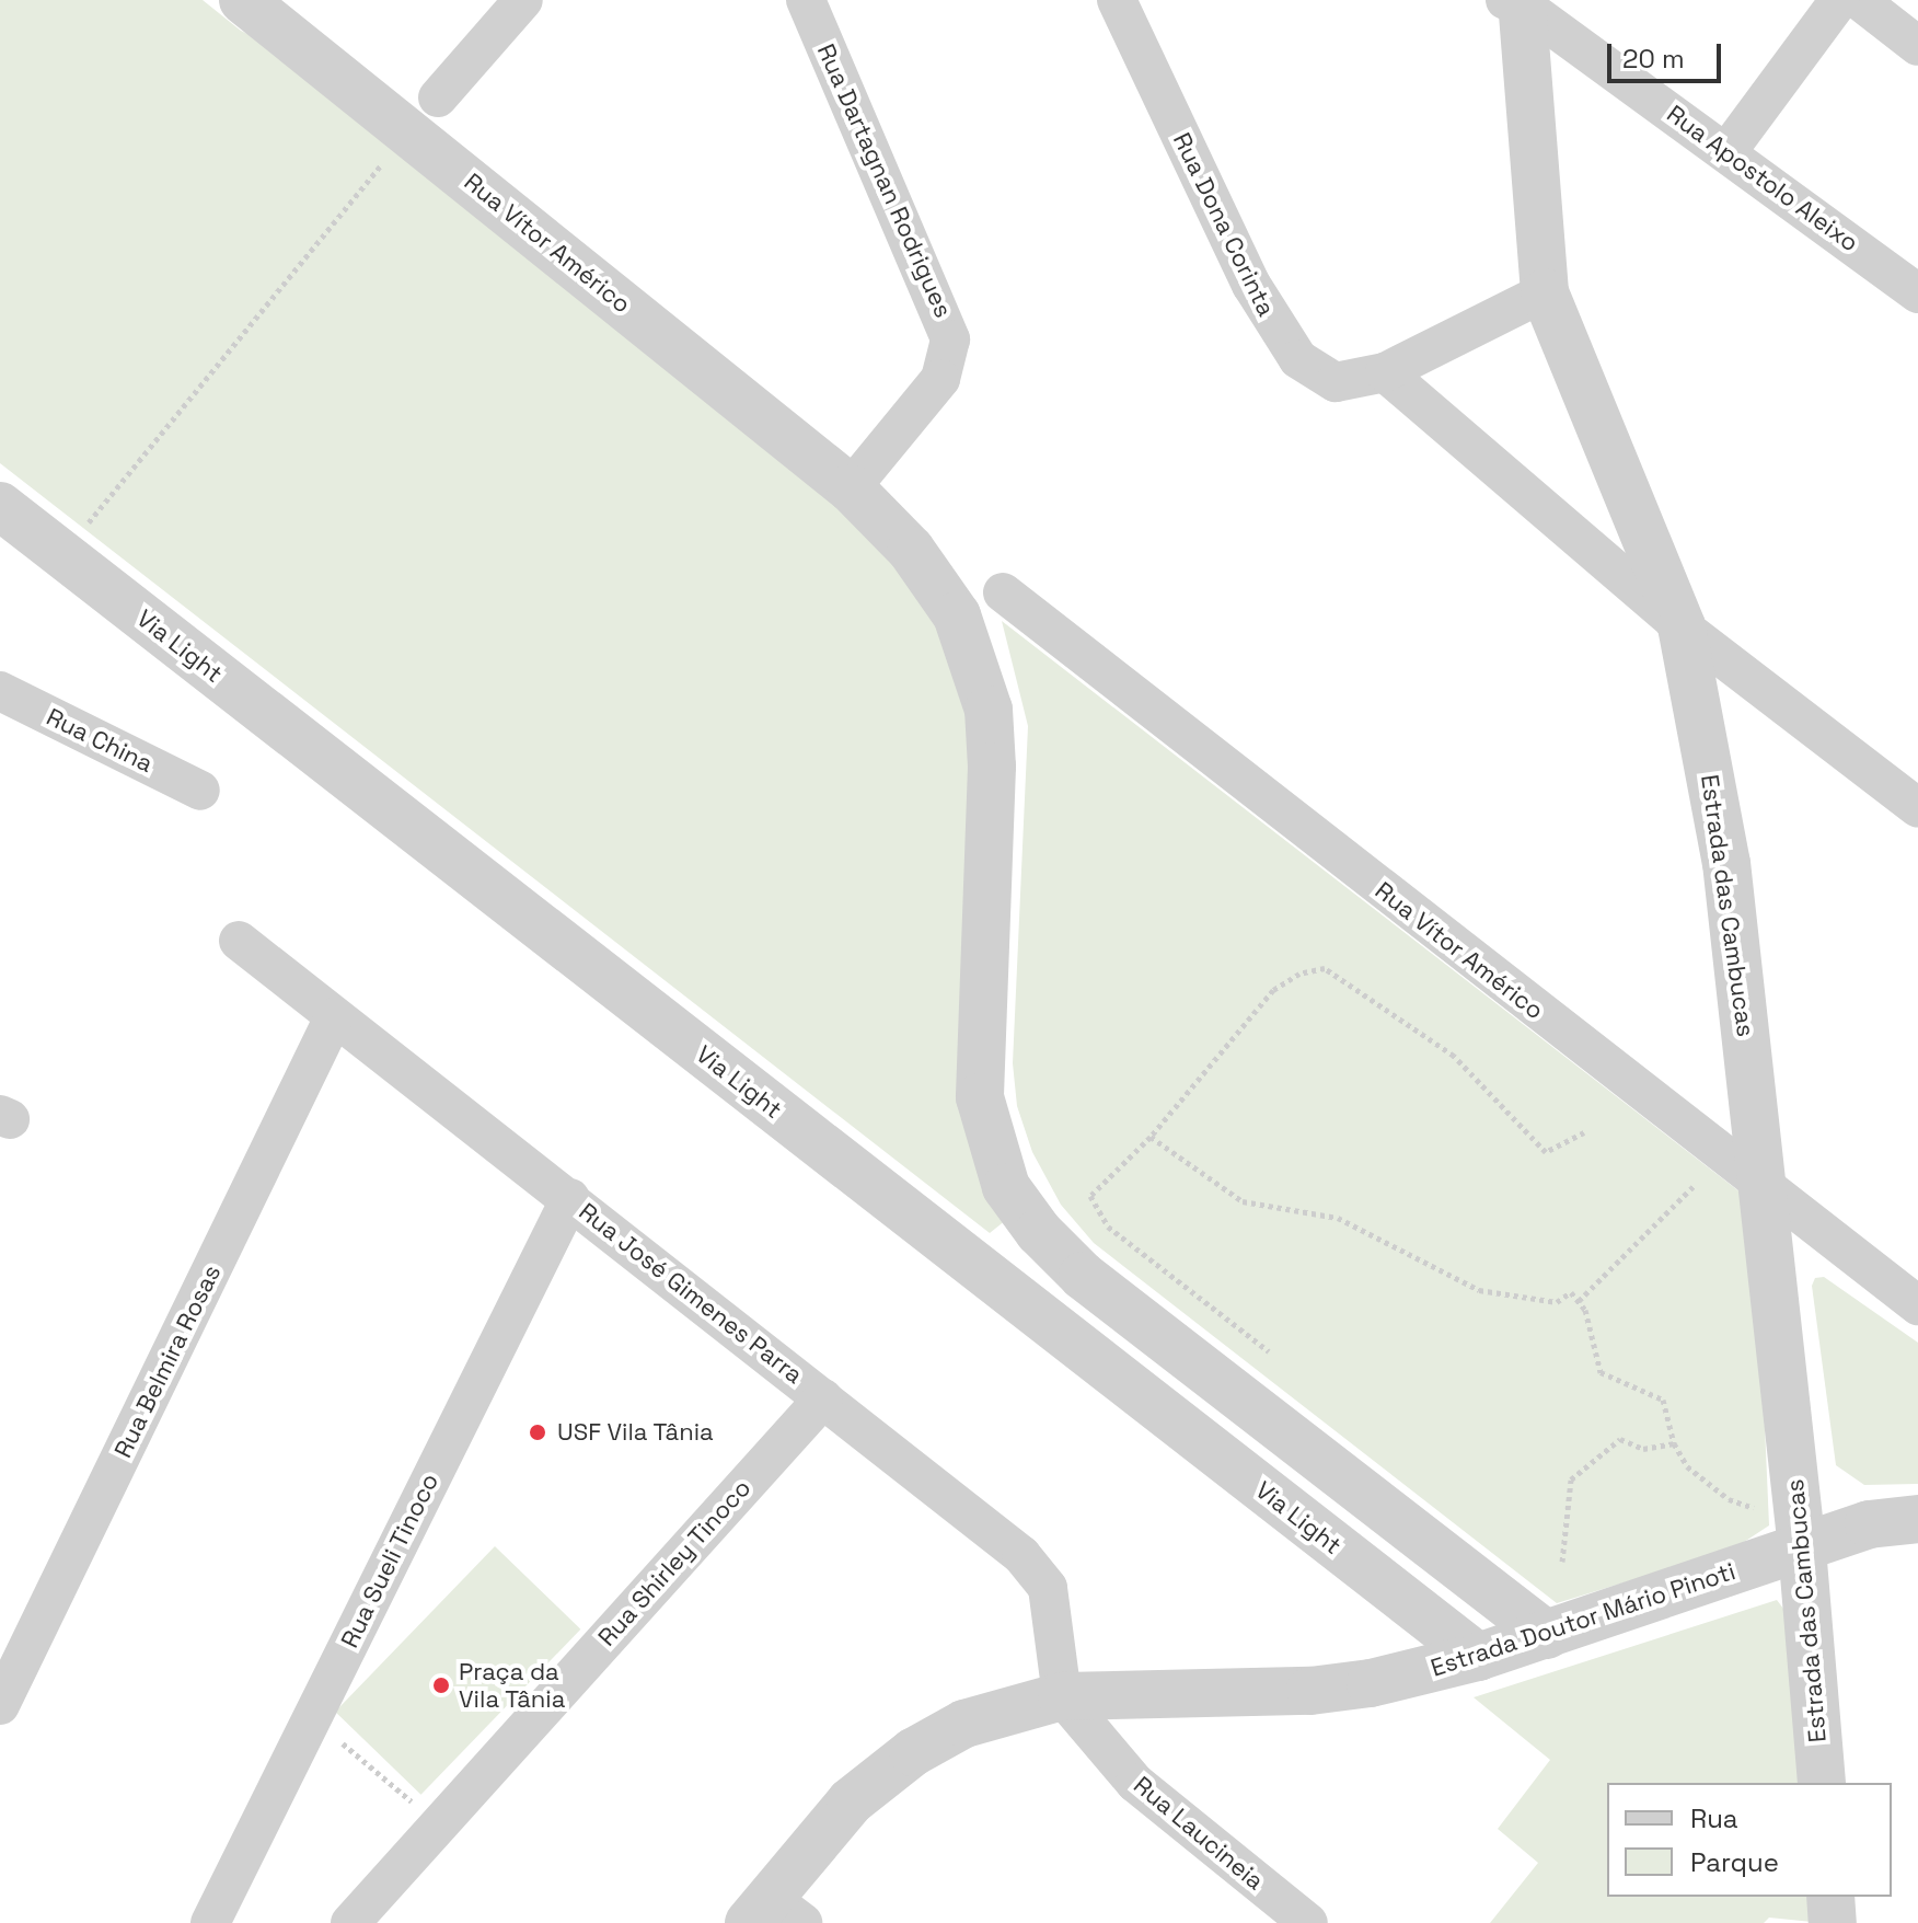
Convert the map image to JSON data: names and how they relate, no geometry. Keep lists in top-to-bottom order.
{
  "streets": {
    "street": [
      "Rua Apostolo Aleixo",
      "Rua Dartagnan Rodrigues",
      "Rua Dona Corinta",
      "Rua Vítor Américo",
      "Via Light",
      "Rua China",
      "Estrada das Cambucas",
      "Rua José Gimenes Parra",
      "Rua Belmira Rosas",
      "Rua Sueli Tinoco",
      "Rua Shirley Tinoco",
      "Estrada Doutor Mário Pinoti",
      "Rua Laucineia"
    ]
  },
  "crossings": [
    ["Rua Apostolo Aleixo", "Estrada das Cambucas"],
    ["Rua Dartagnan Rodrigues", "Rua Vítor Américo"],
    ["Rua Dona Corinta", "Estrada das Cambucas"],
    ["Rua Vítor Américo", "Estrada das Cambucas"],
    ["Via Light", "Estrada Doutor Mário Pinoti"],
    ["Estrada das Cambucas", "Estrada Doutor Mário Pinoti"],
    ["Rua José Gimenes Parra", "Rua Belmira Rosas"],
    ["Rua José Gimenes Parra", "Rua Sueli Tinoco"],
    ["Rua José Gimenes Parra", "Rua Shirley Tinoco"],
    ["Rua José Gimenes Parra", "Estrada Doutor Mário Pinoti"],
    ["Rua José Gimenes Parra", "Rua Laucineia"],
    ["Estrada Doutor Mário Pinoti", "Rua Laucineia"]
  ],
  "places": ["USF Vila Tânia", "Praça da Vila Tânia"],
  "legend": ["Rua", "Parque"],
  "scale_bar": "20 m"
}
